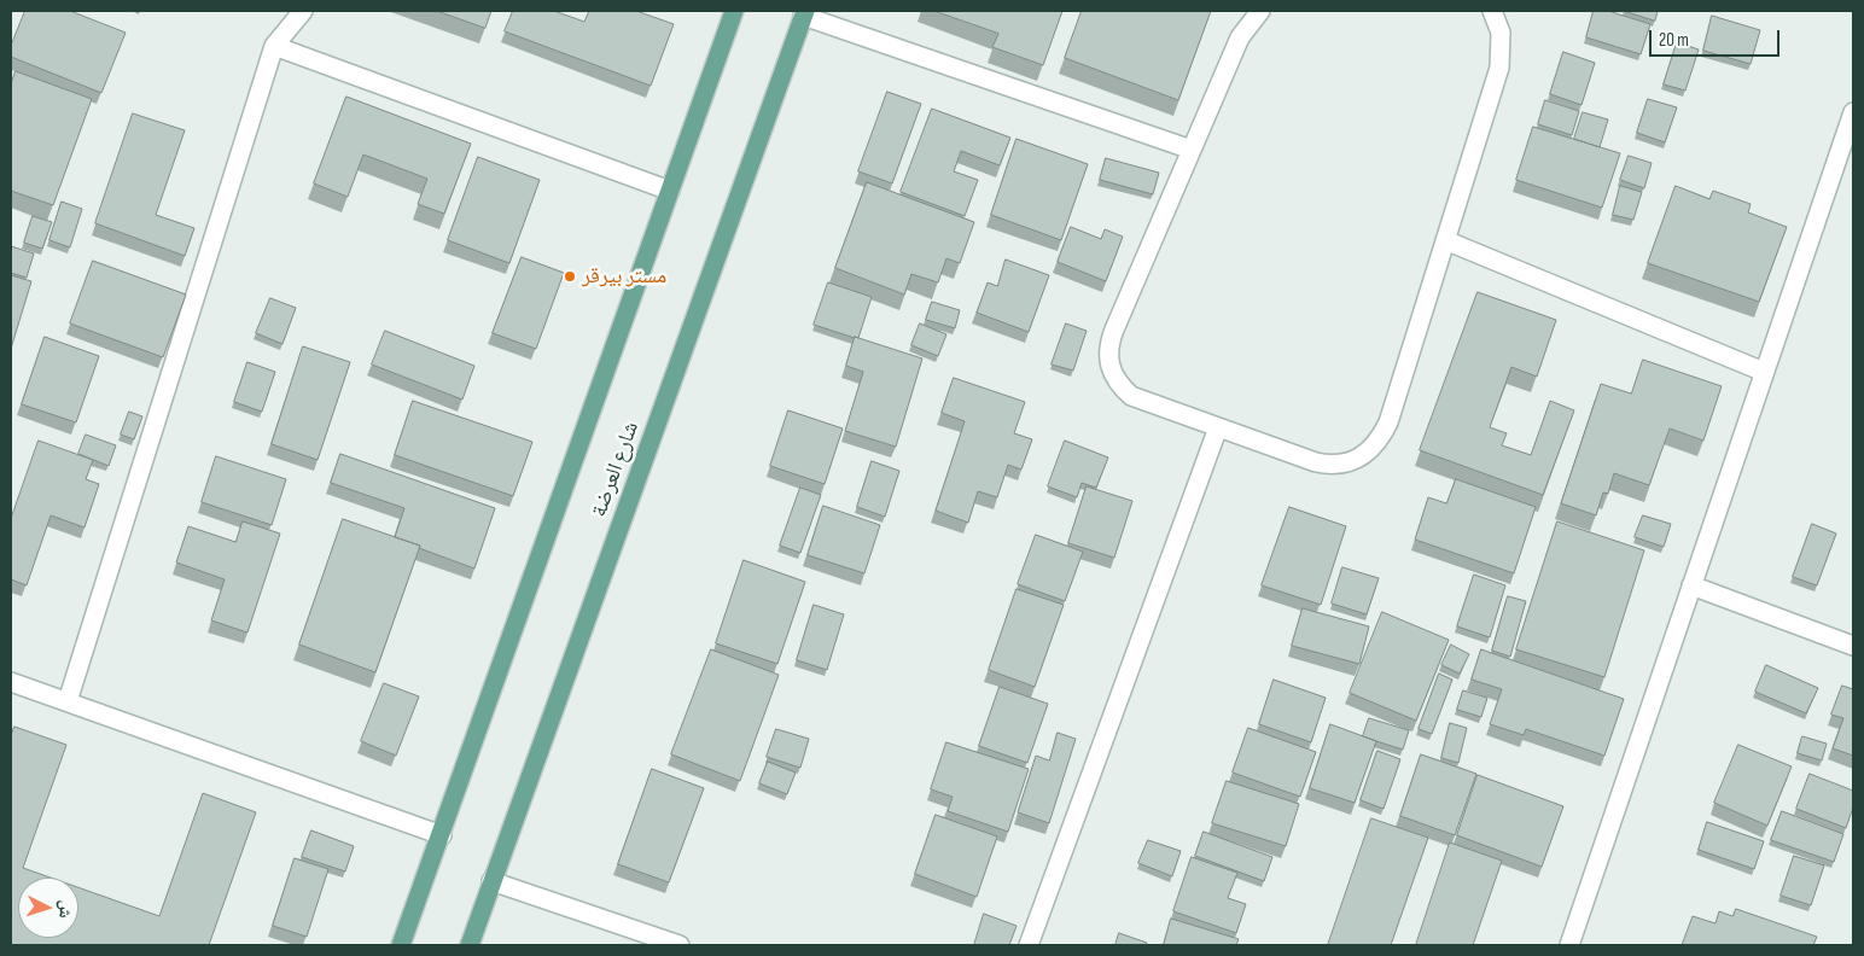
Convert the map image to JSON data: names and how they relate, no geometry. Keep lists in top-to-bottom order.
{
  "streets": {
    "main road": ["شارع العرضة"]
  },
  "places": ["مستر بيرقر"],
  "scale_bar": "20 m",
  "north": "right"
}
